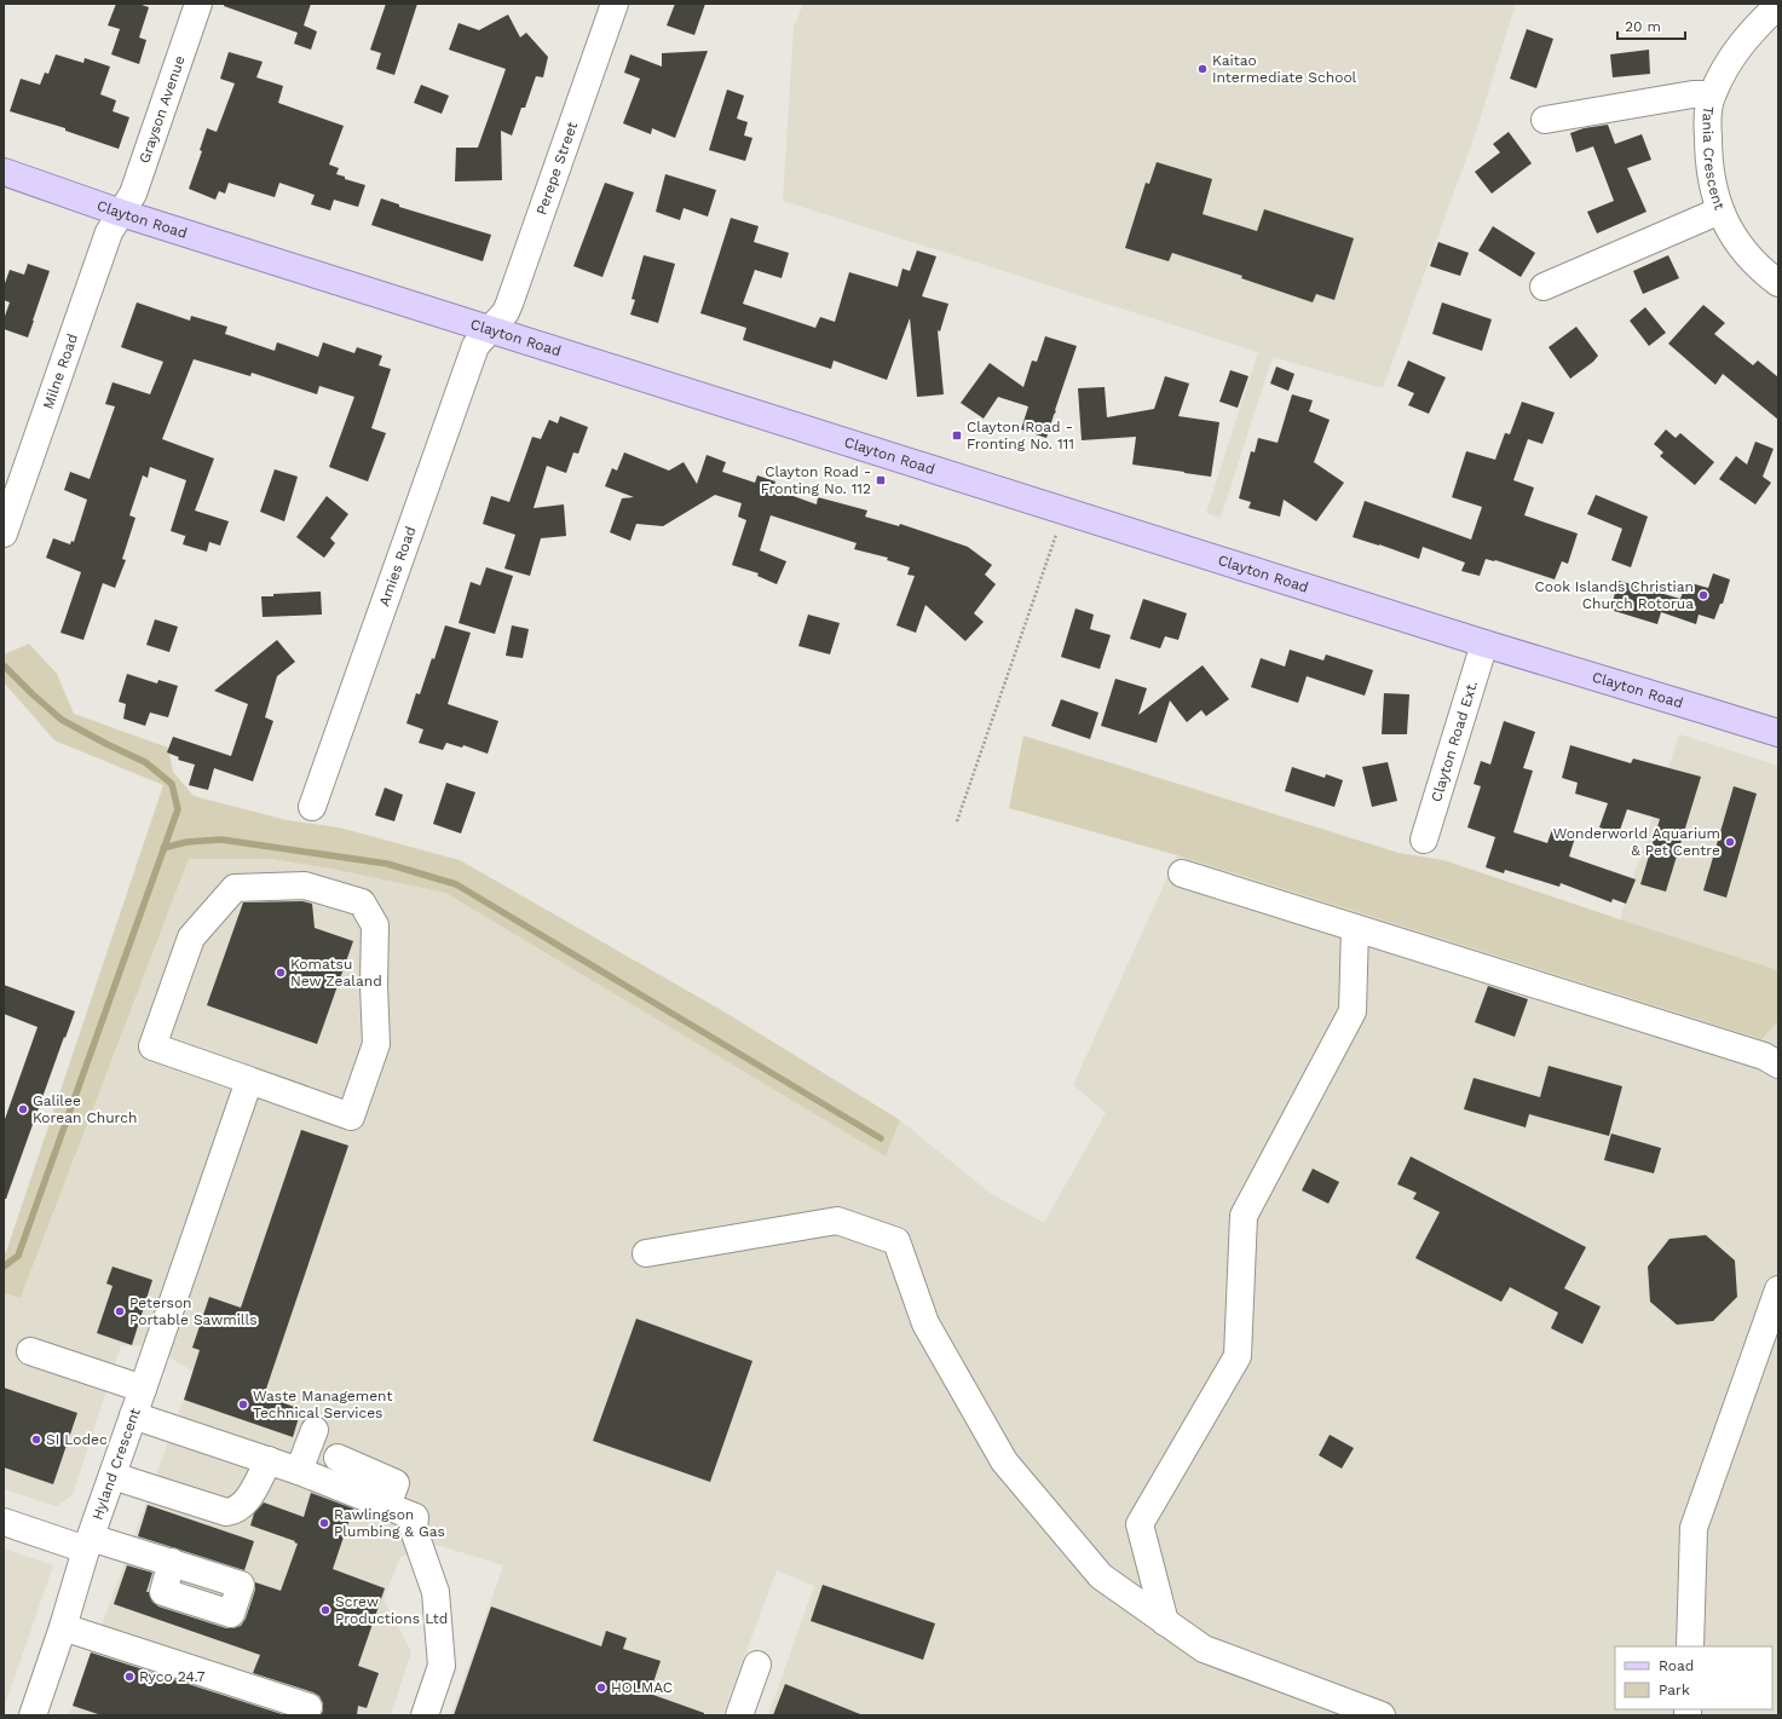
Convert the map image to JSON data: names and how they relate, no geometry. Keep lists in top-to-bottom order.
{
  "streets": {
    "main road": ["Clayton Road"],
    "street": [
      "Grayson Avenue",
      "Tania Crescent",
      "Perepe Street",
      "Milne Road",
      "Amies Road",
      "Clayton Road Ext.",
      "Hyland Crescent"
    ]
  },
  "crossings": [
    ["Grayson Avenue", "Clayton Road"],
    ["Grayson Avenue", "Milne Road"],
    ["Perepe Street", "Clayton Road"],
    ["Perepe Street", "Amies Road"],
    ["Clayton Road", "Milne Road"],
    ["Clayton Road", "Amies Road"],
    ["Clayton Road", "Clayton Road Ext."]
  ],
  "places": {
    "other": [
      "Kaitao Intermediate School",
      "Cook Islands Christian Church Rotorua",
      "Wonderworld Aquarium & Pet Centre",
      "Komatsu New Zealand",
      "Galilee Korean Church",
      "Peterson Portable Sawmills",
      "Waste Management Technical Services",
      "SI Lodec",
      "Rawlingson Plumbing & Gas",
      "Screw Productions Ltd",
      "Ryco 24.7",
      "HOLMAC"
    ],
    "transit": ["Clayton Road - Fronting No. 111", "Clayton Road - Fronting No. 112"]
  },
  "legend": ["Road", "Park"],
  "scale_bar": "20 m"
}
